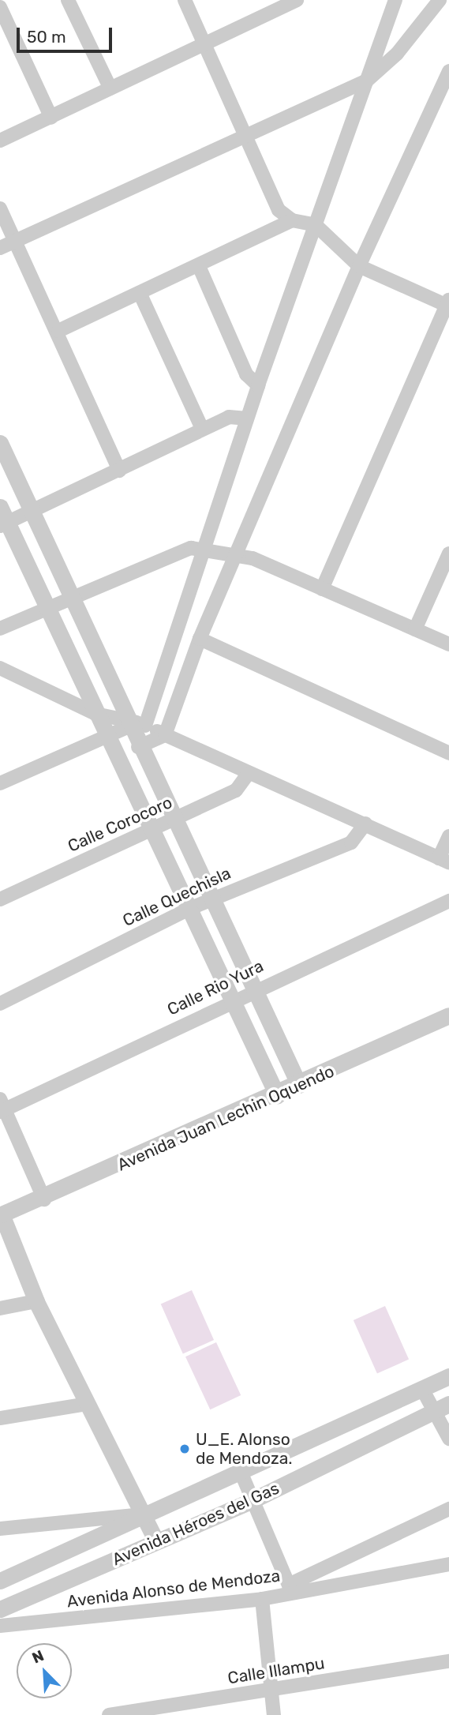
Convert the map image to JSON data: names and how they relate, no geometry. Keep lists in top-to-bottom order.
{
  "streets": {
    "street": [
      "Calle Corocoro",
      "Calle Quechisla",
      "Calle Rio Yura",
      "Avenida Juan Lechin Oquendo",
      "Avenida Héroes del Gas",
      "Avenida Alonso de Mendoza",
      "Calle Illampu"
    ]
  },
  "places": ["U_E. Alonso de Mendoza."],
  "scale_bar": "50 m",
  "north": "top left"
}
